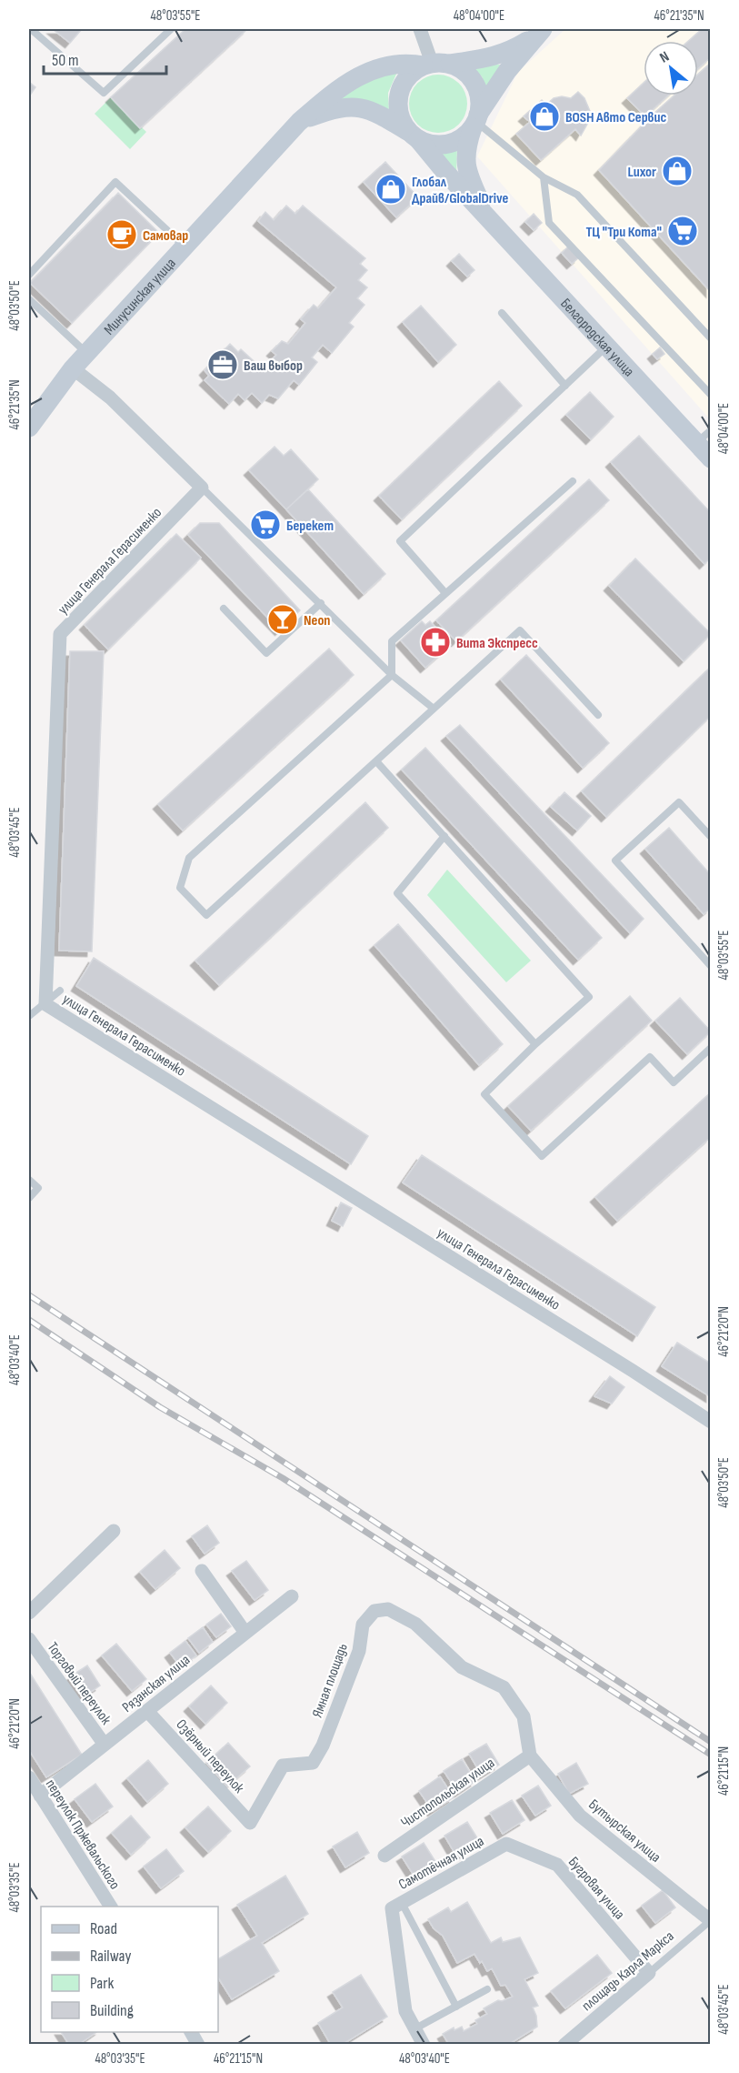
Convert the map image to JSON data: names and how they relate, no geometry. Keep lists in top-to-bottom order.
{
  "streets": {
    "main road": ["Минусинская улица", "Белгородская улица"],
    "street": [
      "улица Генерала Герасименко",
      "Ямная площадь",
      "Торговый переулок",
      "Рязанская улица",
      "Озёрный переулок",
      "Чистопольская улица",
      "Бутырская улица",
      "переулок Пржевальского",
      "Самотёчная улица",
      "Бугровая улица",
      "площадь Карла Маркса"
    ]
  },
  "crossings": [
    ["Минусинская улица", "Белгородская улица"],
    ["Ямная площадь", "Озёрный переулок"],
    ["Ямная площадь", "Чистопольская улица"],
    ["Ямная площадь", "Бутырская улица"],
    ["Торговый переулок", "Рязанская улица"],
    ["Рязанская улица", "Озёрный переулок"],
    ["Рязанская улица", "переулок Пржевальского"],
    ["Чистопольская улица", "Бутырская улица"],
    ["Бутырская улица", "площадь Карла Маркса"],
    ["Самотёчная улица", "Бугровая улица"],
    ["Бугровая улица", "площадь Карла Маркса"]
  ],
  "places": {
    "shop": ["BOSH Авто Сервис", "Luxor", "Глобал Драйв/GlobalDrive"],
    "supermarket": ["ТЦ \"Три Кота\"", "Берекет"],
    "cafe": ["Самовар"],
    "office": ["Ваш выбор"],
    "bar": ["Neon"],
    "pharmacy": ["Вита Экспресс"]
  },
  "legend": [
    "Road",
    "Railway",
    "Park",
    "Building"
  ],
  "scale_bar": "50 m",
  "north": "top left",
  "coordinates": [
    "48°03'55\"E",
    "48°04'00\"E",
    "46°21'35\"N",
    "48°03'50\"E",
    "48°03'45\"E",
    "46°21'20\"N",
    "48°03'40\"E",
    "46°21'15\"N",
    "48°03'35\"E"
  ]
}
